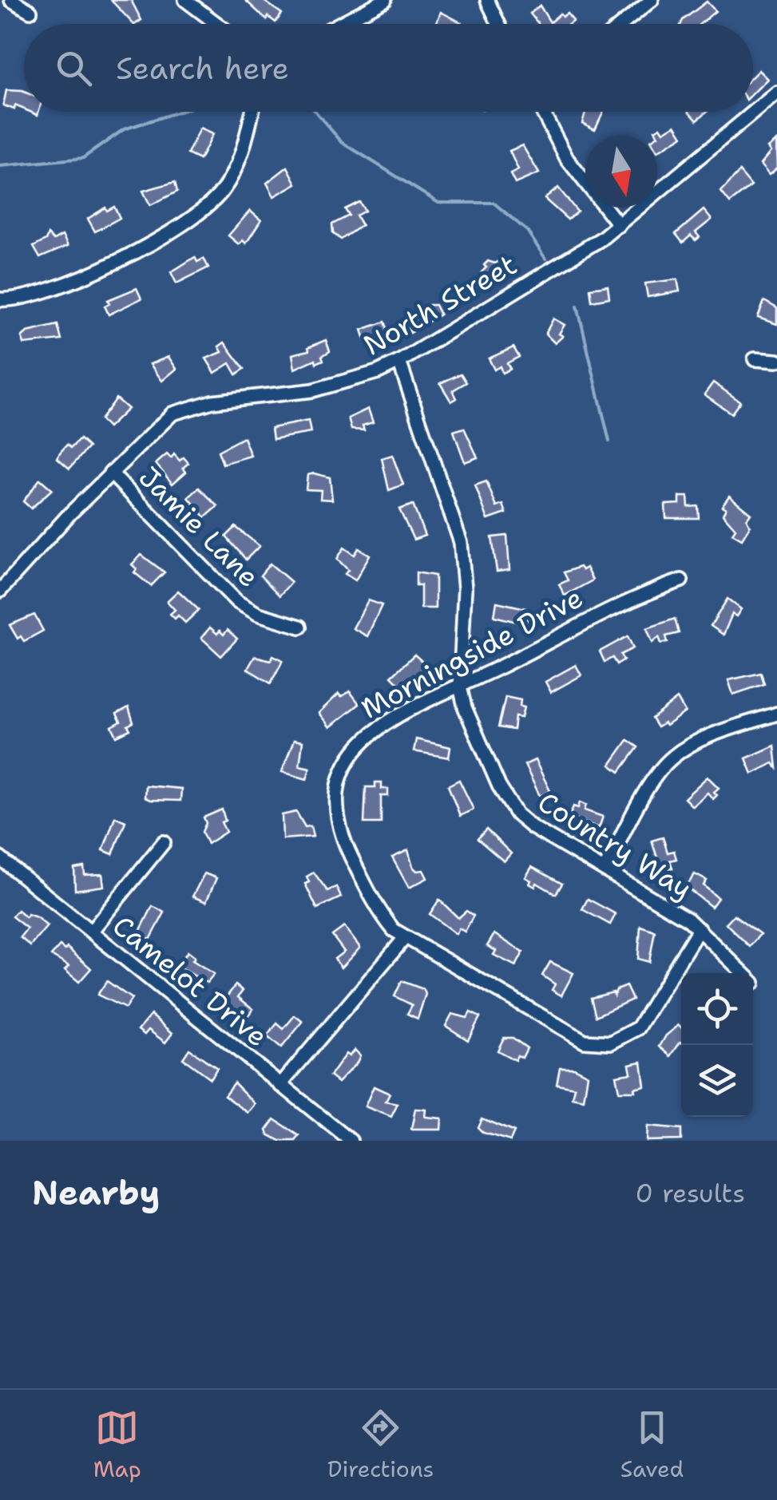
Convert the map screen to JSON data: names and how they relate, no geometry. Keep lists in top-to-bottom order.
{
  "streets": {
    "street": [
      "North Street",
      "Jamie Lane",
      "Morningside Drive",
      "Country Way",
      "Camelot Drive"
    ]
  },
  "crossings": [
    ["North Street", "Jamie Lane"],
    ["North Street", "Country Way"],
    ["Morningside Drive", "Country Way"]
  ],
  "north": "bottom",
  "page": {
    "search": "Search here",
    "heading": ["Nearby", "0 results"],
    "nav": ["Map", "Directions", "Saved"]
  }
}
